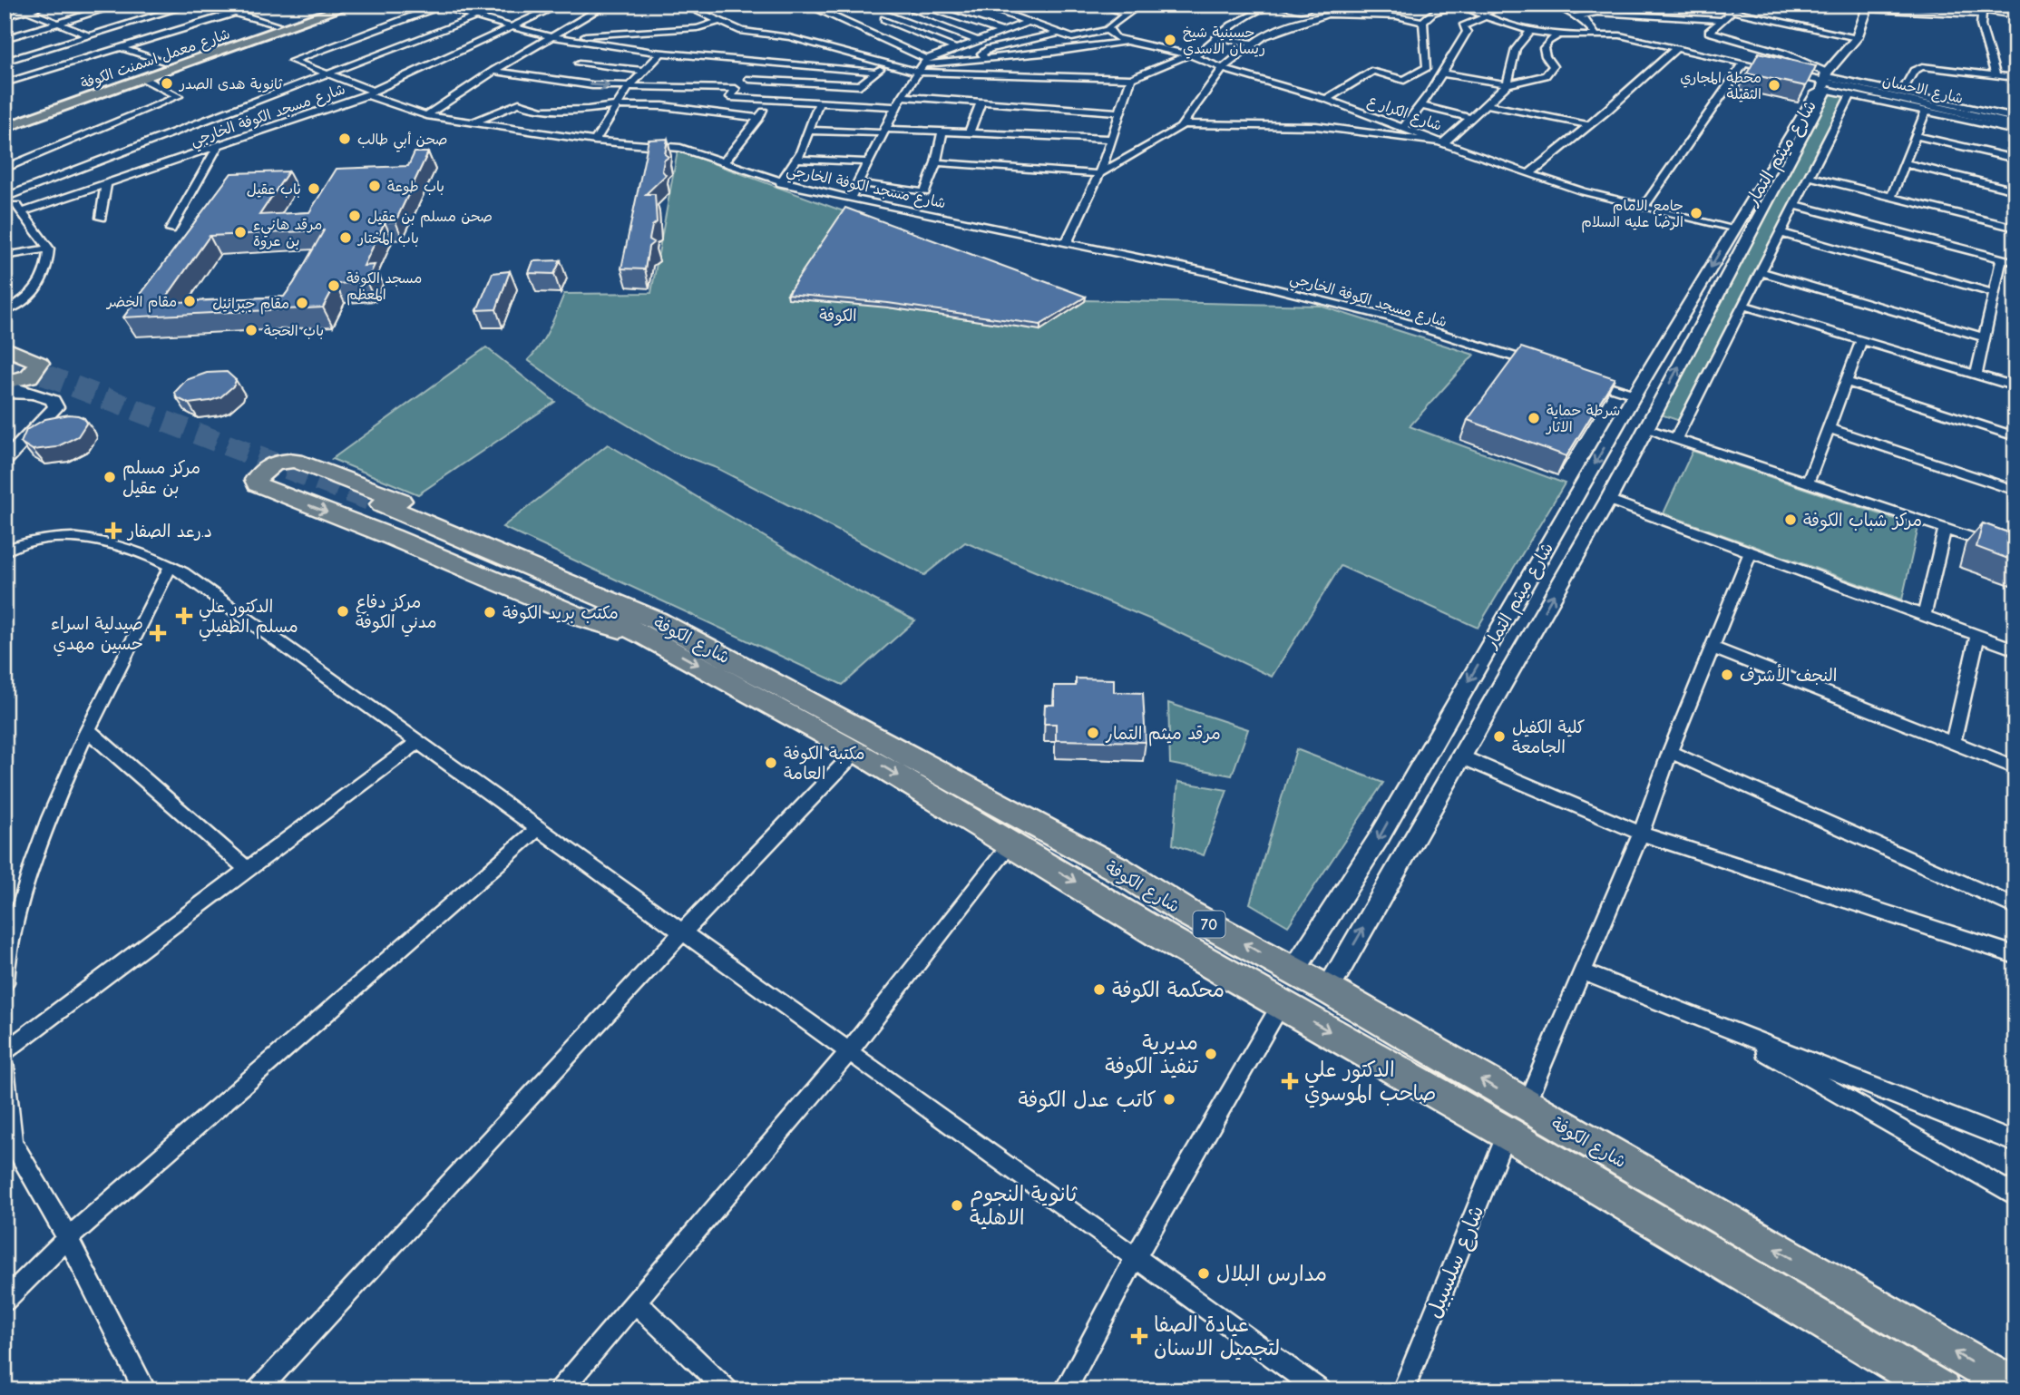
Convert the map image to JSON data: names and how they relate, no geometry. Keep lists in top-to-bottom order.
{
  "streets": {
    "highway": ["شارع الكوفة", "70"],
    "main road": ["شارع معمل اسمنت الكوفة"],
    "street": [
      "شارع الاحسان",
      "شارع الكرار ع",
      "شارع مسجد الكوفة الخارجي",
      "شارع ميثم التمار",
      "شارع سلسبيل"
    ]
  },
  "crossings": [
    ["شارع الاحسان", "شارع ميثم التمار"],
    ["شارع الكرار ع", "شارع ميثم التمار"],
    ["شارع ميثم التمار", "شارع الكوفة"],
    ["شارع الكوفة", "شارع سلسبيل"]
  ],
  "districts": ["الكوفة"],
  "places": {
    "other": [
      "حسينية شيخ ريسان الاسدي",
      "ثانوية هدى الصدر",
      "محطة المجاري الثقيلة",
      "صحن أبي طالب",
      "باب طوعة",
      "باب عقيل",
      "جامع الامام الرضا عليه السلام",
      "صحن مسلم بن عقيل",
      "مرقد هانيء بن عروة",
      "باب المختار",
      "مسجد الكوفة المعظم",
      "مقام الخضر",
      "مقام جبرائيل",
      "باب الحجة",
      "شرطة حماية الاثار",
      "مركز مسلم بن عقيل",
      "مركز شباب الكوفة",
      "مركز دفاع مدني الكوفة",
      "مكتب بريد الكوفة",
      "النجف الأشرف",
      "مرقد ميثم التمار",
      "كلية الكفيل الجامعة",
      "مكتبة الكوفة العامة",
      "محكمة الكوفة",
      "مديرية تنفيذ الكوفة",
      "كاتب عدل الكوفة",
      "ثانوية النجوم الاهلية",
      "مدارس البلال"
    ],
    "health": [
      "د.رعد الصفار",
      "الدكتور علي مسلم الطفيلي",
      "صيدلية اسراء حسين مهدي",
      "الدكتور علي صاحب الموسوي",
      "عيادة الصفا لتجميل الاسنان"
    ]
  }
}
